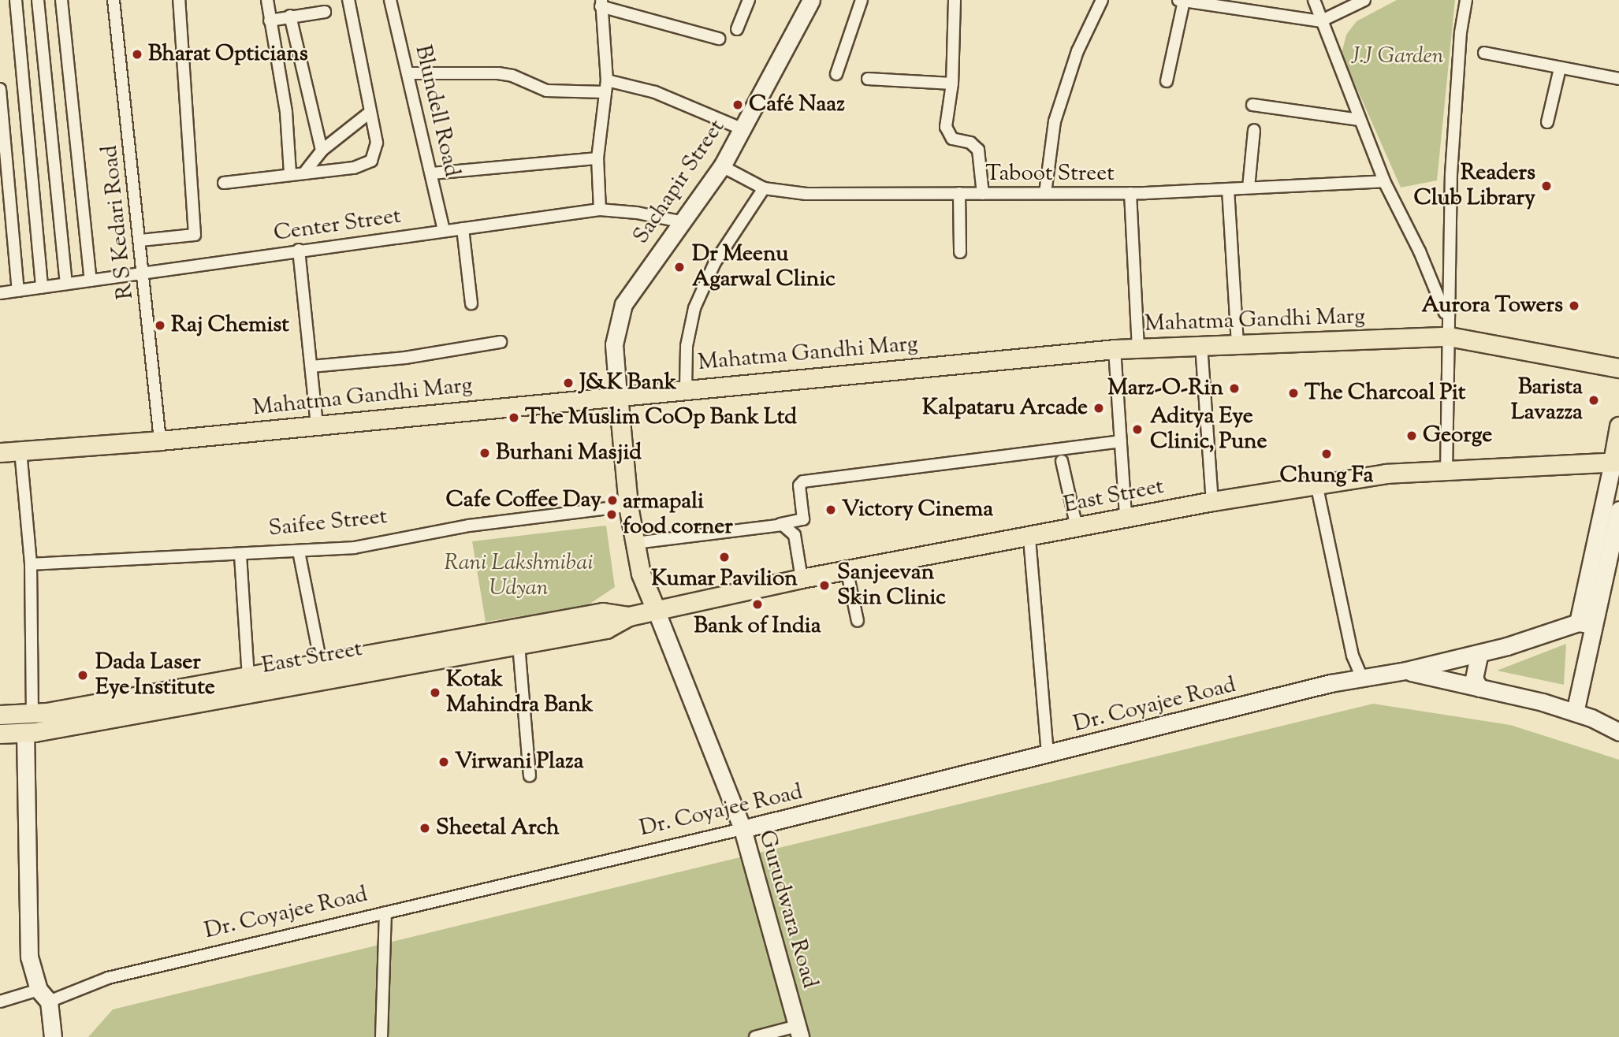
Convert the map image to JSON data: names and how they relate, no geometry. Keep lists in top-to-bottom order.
{
  "streets": {
    "main road": ["Mahatma Gandhi Marg", "East Street"],
    "street": [
      "Blundell Road",
      "Taboot Street",
      "Sachapir Street",
      "R S Kedari Road",
      "Center Street",
      "Saifee Street",
      "Dr. Coyajee Road",
      "Gurudwara Road"
    ]
  },
  "crossings": [
    ["Blundell Road", "Center Street"],
    ["Taboot Street", "Sachapir Street"],
    ["Sachapir Street", "Center Street"],
    ["Sachapir Street", "Mahatma Gandhi Marg"],
    ["R S Kedari Road", "Center Street"],
    ["R S Kedari Road", "Mahatma Gandhi Marg"],
    ["East Street", "Gurudwara Road"],
    ["Dr. Coyajee Road", "Gurudwara Road"]
  ],
  "parks": ["J.J Garden", "Rani Lakshmibai Udyan"],
  "places": [
    "Bharat Opticians",
    "Café Naaz",
    "Readers Club Library",
    "Dr Meenu Agarwal Clinic",
    "Aurora Towers",
    "Raj Chemist",
    "J&K Bank",
    "Marz-O-Rin",
    "The Charcoal Pit",
    "Barista Lavazza",
    "Kalpataru Arcade",
    "The Muslim CoOp Bank Ltd",
    "Aditya Eye Clinic, Pune",
    "George",
    "Burhani Masjid",
    "Chung Fa",
    "Cafe Coffee Day",
    "Victory Cinema",
    "armapali food corner",
    "Kumar Pavilion",
    "Sanjeevan Skin Clinic",
    "Bank of India",
    "Dada Laser Eye Institute",
    "Kotak Mahindra Bank",
    "Virwani Plaza",
    "Sheetal Arch"
  ]
}
